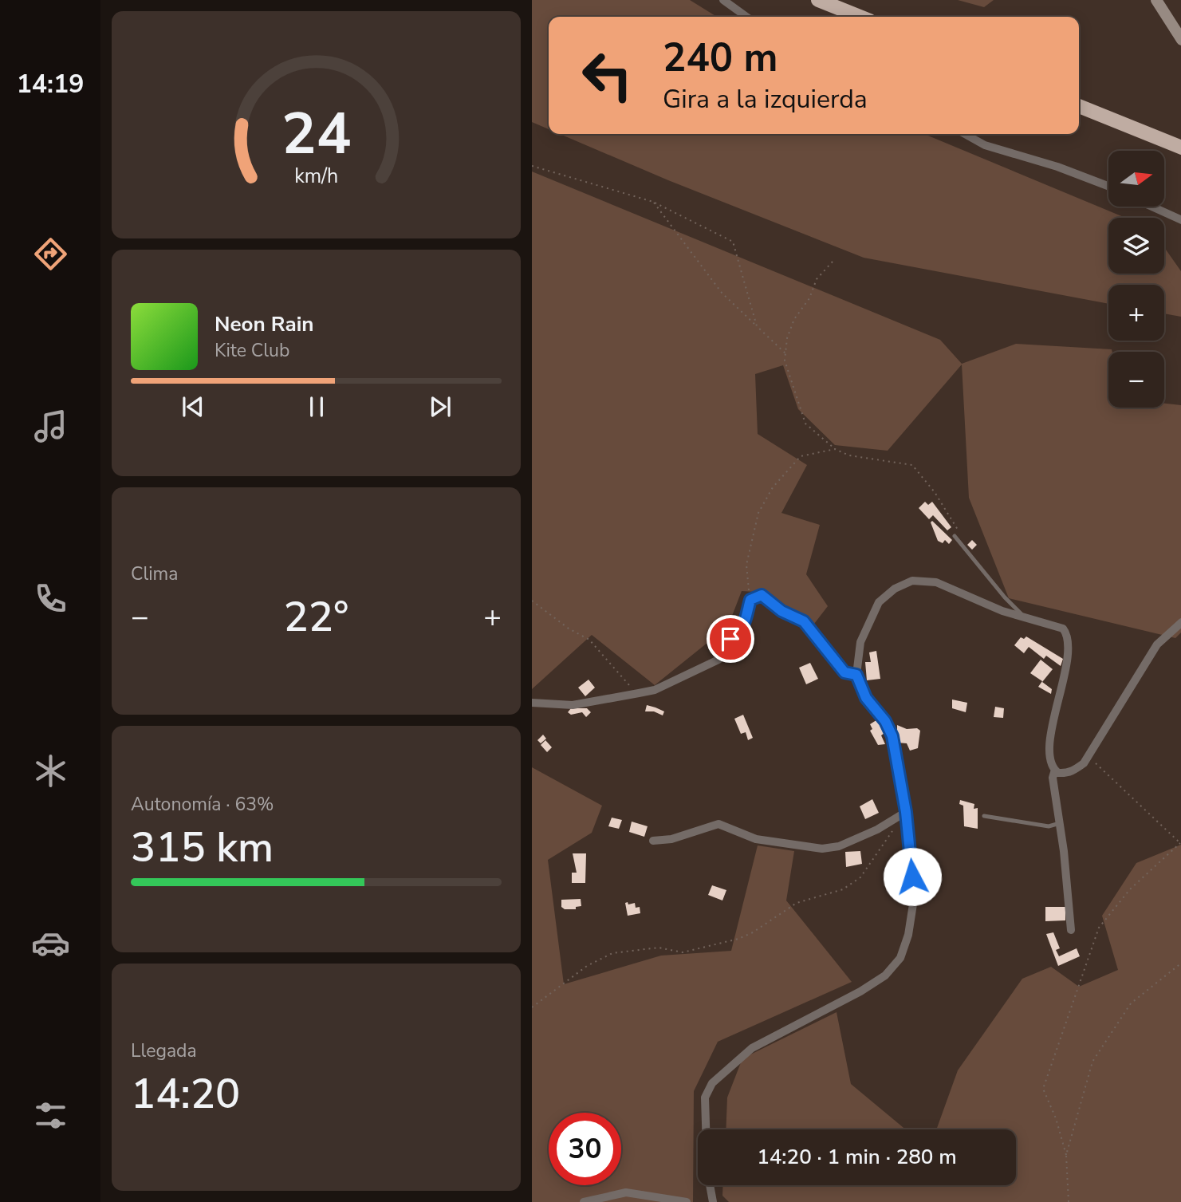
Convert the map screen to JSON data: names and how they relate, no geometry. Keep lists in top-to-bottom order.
{
  "north": "right",
  "page": {
    "tabs": "14:19",
    "turn": ["240 m", "Gira a la izquierda"],
    "map_buttons": ["+", "−"],
    "song": ["Neon Rain", "Kite Club"],
    "tile": [
      "Clima",
      ["Autonomía · 63%", "315 km"],
      ["Llegada", "14:20"]
    ],
    "heat": ["−", "22°", "+"],
    "limit": "30",
    "trip": "14:20 · 1 min · 280 m",
    "gauge": ["24", "km/h"]
  }
}
